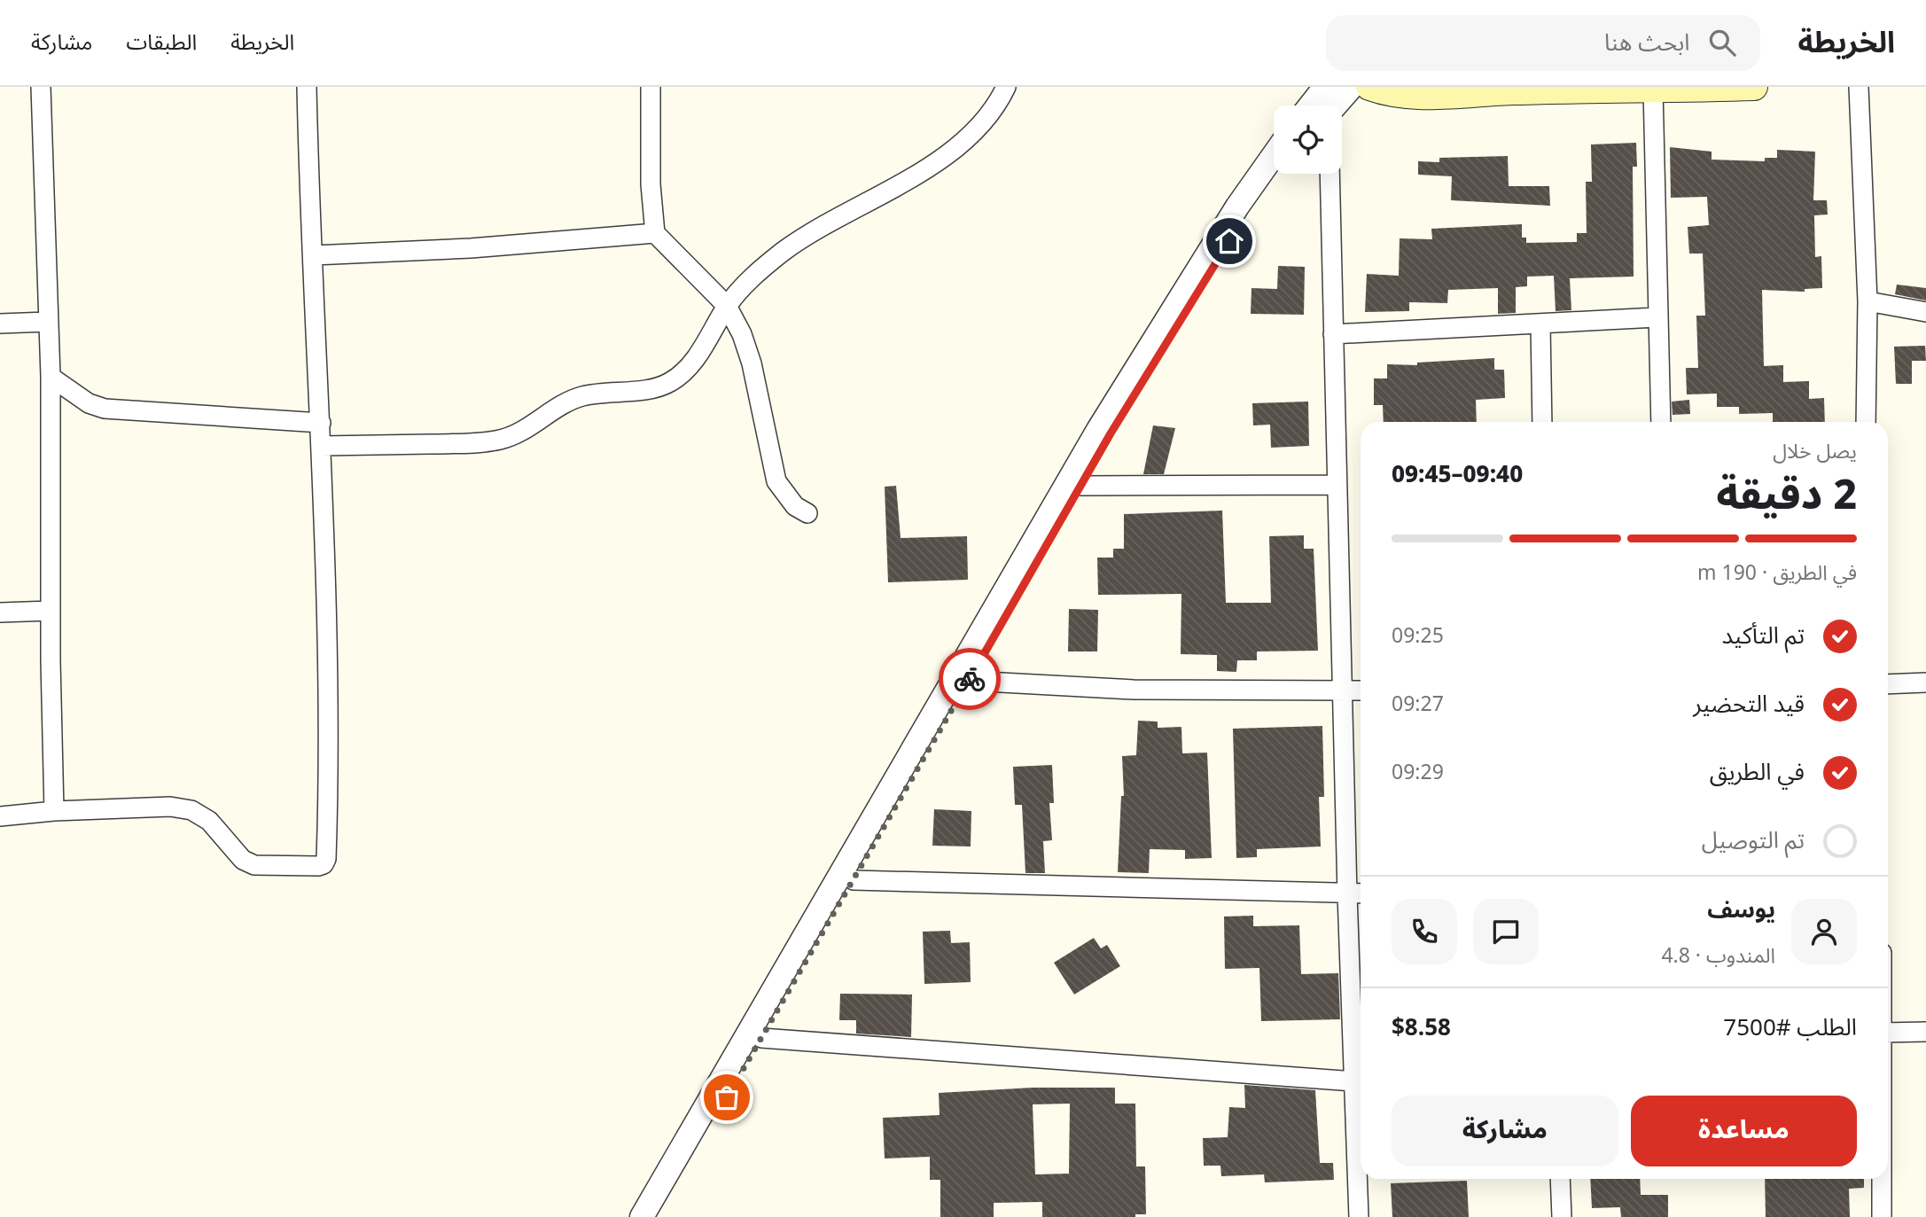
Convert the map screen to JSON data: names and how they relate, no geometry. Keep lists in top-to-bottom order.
{
  "page": {
    "header": "الخريطة",
    "search": "ابحث هنا",
    "nav": ["الخريطة", "الطبقات", "مشاركة"],
    "heading": ["2 دقيقة", "يصل خلال", "09:40–09:45"],
    "panel": [
      "يوسف",
      "المندوب · 4.8",
      "الطلب #7500",
      "$8.58"
    ],
    "bar": "في الطريق · 190 m",
    "list": [
      ["تم التأكيد", "09:25"],
      ["قيد التحضير", "09:27"],
      ["في الطريق", "09:29"],
      "تم التوصيل"
    ],
    "buttons": ["مساعدة", "مشاركة"]
  }
}
